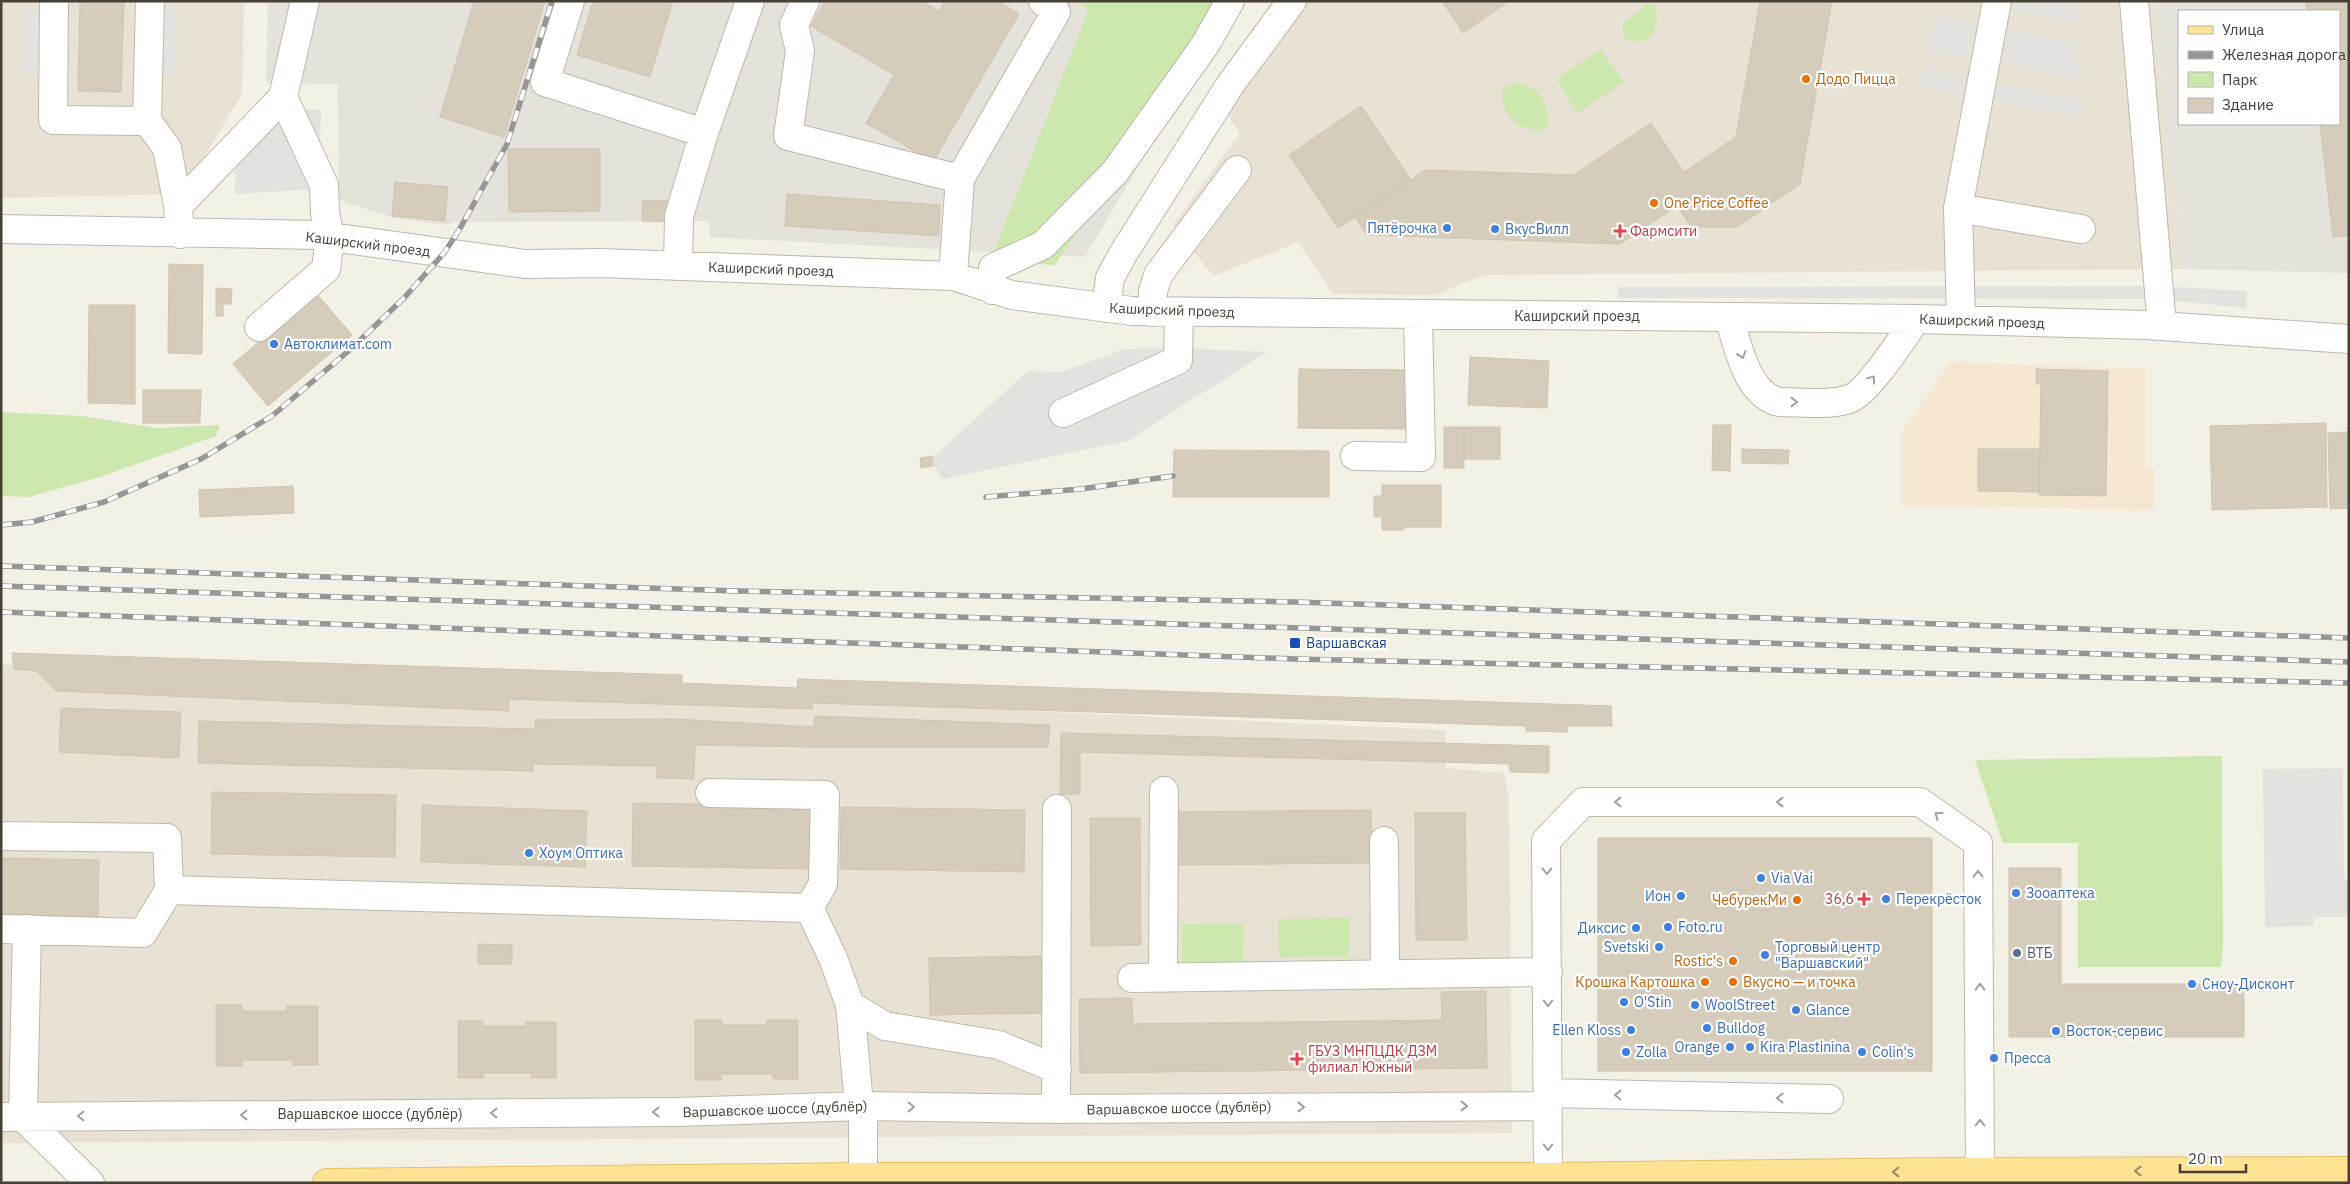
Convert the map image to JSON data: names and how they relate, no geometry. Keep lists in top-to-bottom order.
{
  "streets": {
    "street": ["Каширский проезд", "Варшавское шоссе (дублёр)"]
  },
  "places": {
    "other": [
      "Додо Пицца",
      "One Price Coffee",
      "Пятёрочка",
      "ВкусВилл",
      "Автоклимат.com",
      "Хоум Оптика",
      "Via Vai",
      "Зооаптека",
      "Ион",
      "Перекрёсток",
      "ЧебурекМи",
      "Foto.ru",
      "Диксис",
      "Svetski",
      "ВТБ",
      "Торговый центр \"Варшавский\"",
      "Rostic's",
      "Крошка Картошка",
      "Вкусно — и точка",
      "Сноу-Дисконт",
      "O'Stin",
      "WoolStreet",
      "Glance",
      "Bulldog",
      "Ellen Kloss",
      "Восток-сервис",
      "Orange",
      "Kira Plastinina",
      "Zolla",
      "Colin's",
      "Пресса"
    ],
    "health": ["Фармсити", "36,6", "ГБУЗ МНПЦДК ДЗМ филиал Южный"],
    "transit": ["Варшавская"]
  },
  "legend": [
    "Улица",
    "Железная дорога",
    "Парк",
    "Здание"
  ],
  "scale_bar": "20 m"
}
